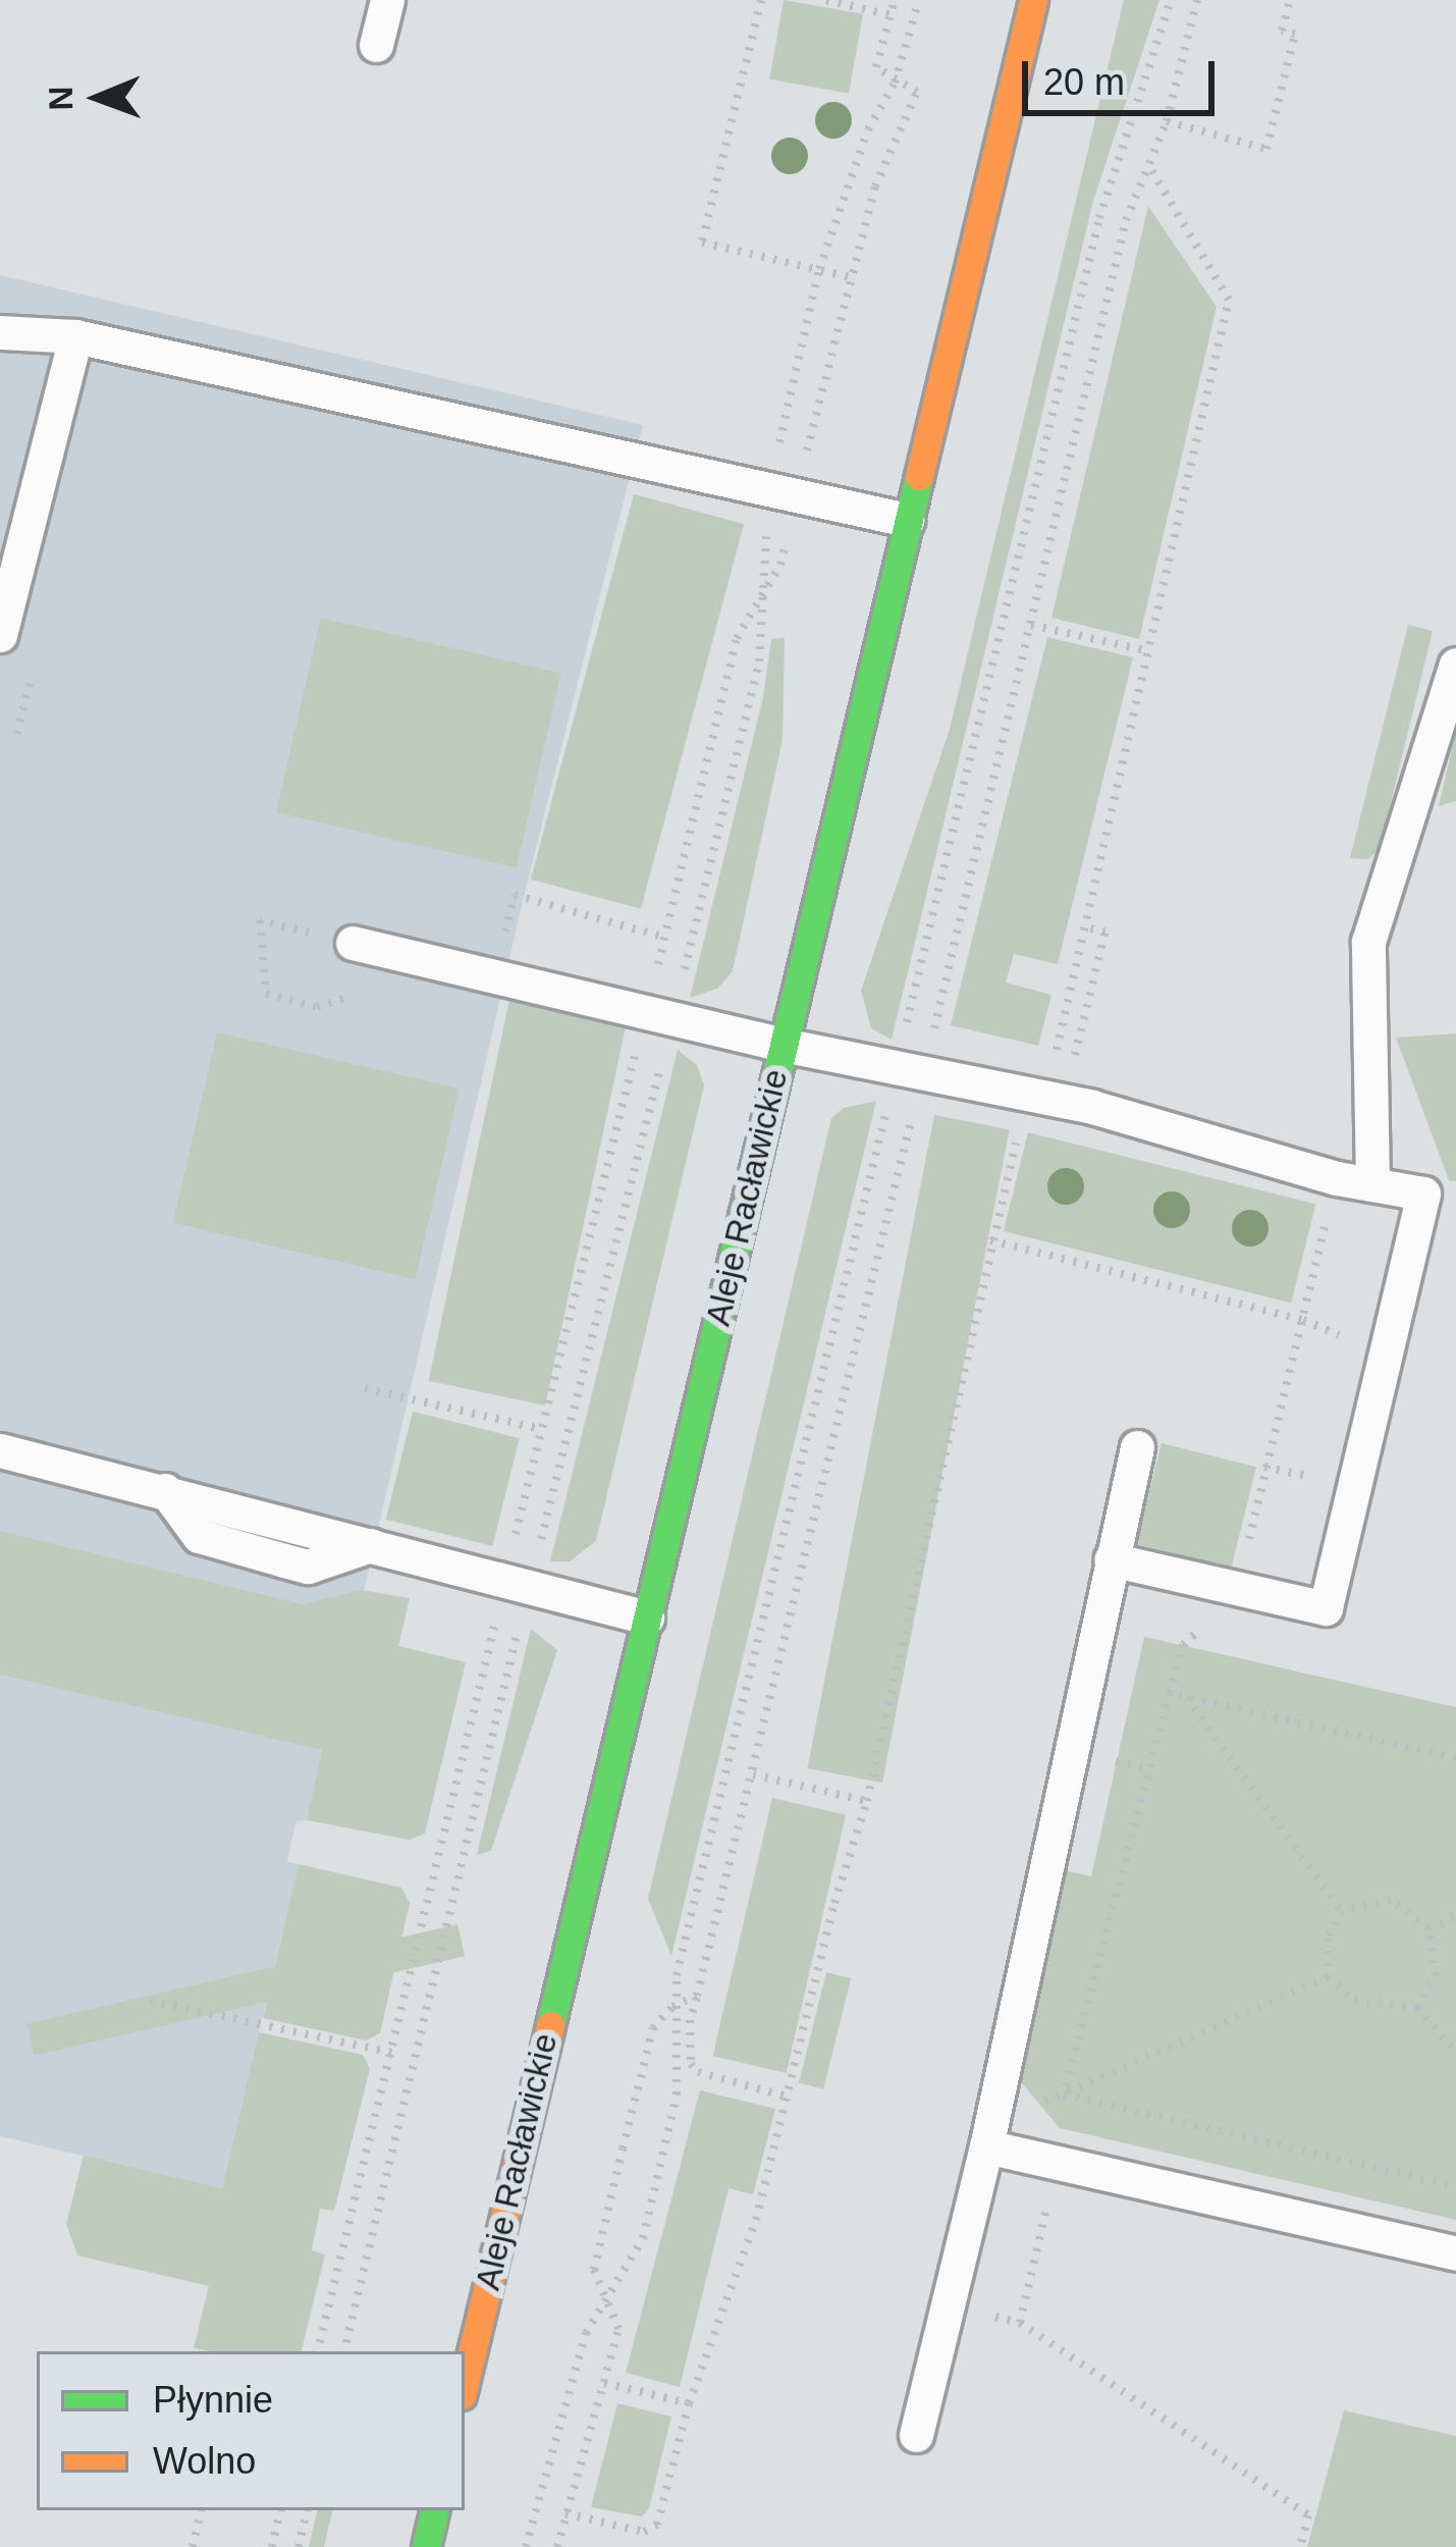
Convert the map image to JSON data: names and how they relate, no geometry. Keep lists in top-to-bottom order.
{
  "streets": {
    "street": ["Aleje Racławickie"]
  },
  "legend": ["Płynnie", "Wolno"],
  "scale_bar": "20 m",
  "north": "left"
}
